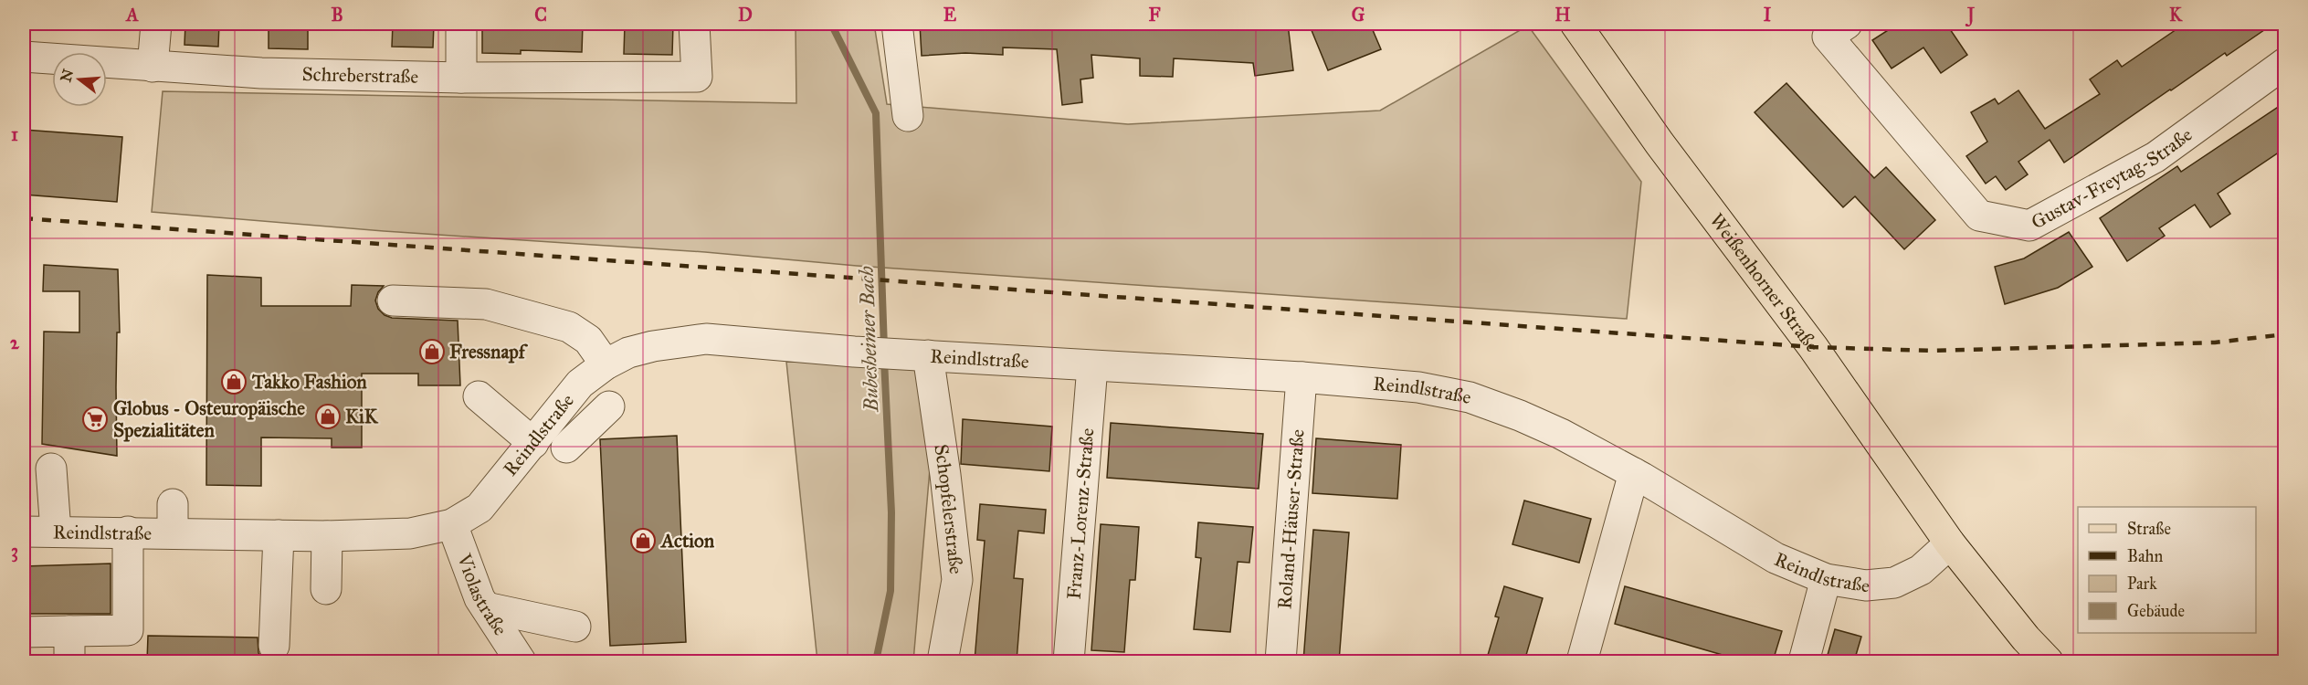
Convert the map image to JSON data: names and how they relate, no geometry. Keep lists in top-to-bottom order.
{
  "streets": {
    "main road": ["Weißenhorner Straße"],
    "street": [
      "Schreberstraße",
      "Gustav-Freytag-Straße",
      "Reindlstraße",
      "Schopfelerstraße",
      "Franz-Lorenz-Straße",
      "Roland-Häuser-Straße",
      "Violastraße"
    ]
  },
  "crossings": [
    ["Weißenhorner Straße", "Reindlstraße"],
    ["Reindlstraße", "Schopfelerstraße"],
    ["Reindlstraße", "Franz-Lorenz-Straße"],
    ["Reindlstraße", "Roland-Häuser-Straße"],
    ["Reindlstraße", "Violastraße"]
  ],
  "water": ["Bubesheimer Bach"],
  "places": {
    "shop": [
      "Fressnapf",
      "Takko Fashion",
      "KiK",
      "Action"
    ],
    "supermarket": ["Globus - Osteuropäische Spezialitäten"]
  },
  "legend": [
    "Straße",
    "Bahn",
    "Park",
    "Gebäude"
  ],
  "north": "left",
  "grid": {
    "columns": [
      "A",
      "B",
      "C",
      "D",
      "E",
      "F",
      "G",
      "H",
      "I",
      "J",
      "K"
    ],
    "rows": ["1", "2", "3"]
  }
}
